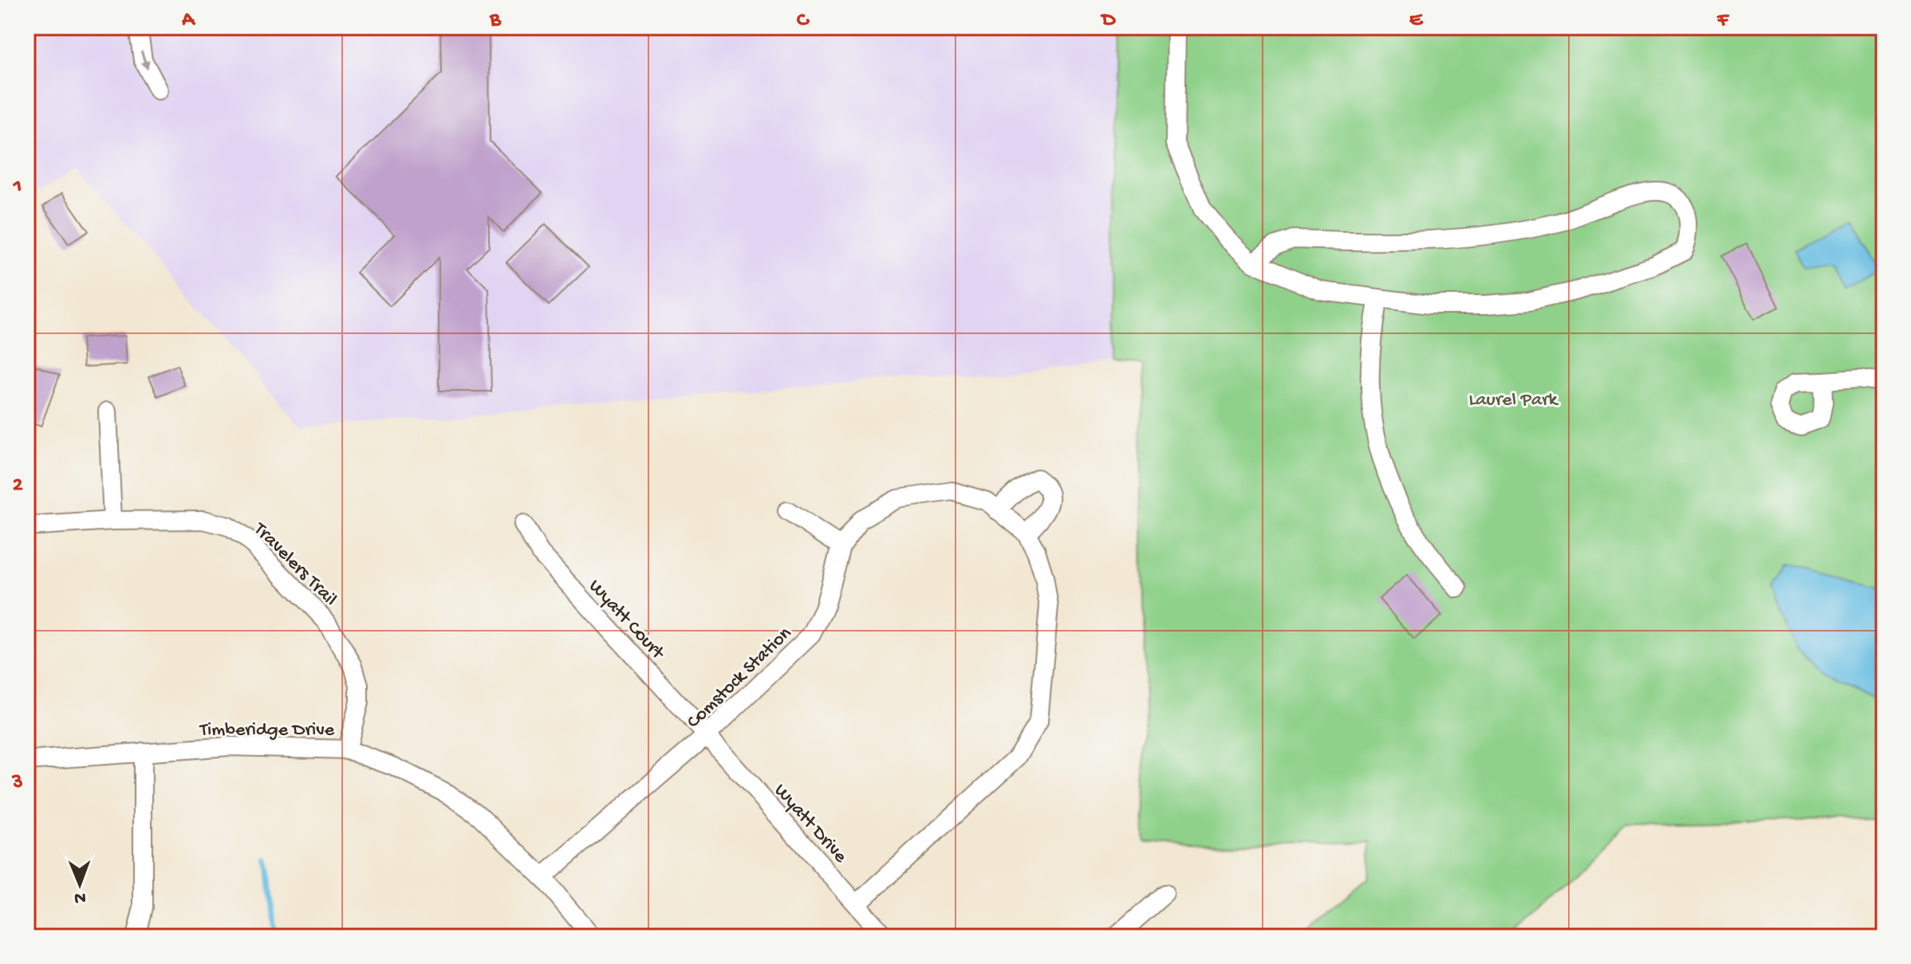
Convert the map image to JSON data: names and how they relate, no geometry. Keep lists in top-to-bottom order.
{
  "streets": {
    "street": [
      "Travelers Trail",
      "Wyatt Court",
      "Comstock Station",
      "Timberidge Drive",
      "Wyatt Drive"
    ]
  },
  "crossings": [
    ["Travelers Trail", "Timberidge Drive"],
    ["Wyatt Court", "Comstock Station"],
    ["Wyatt Court", "Wyatt Drive"],
    ["Comstock Station", "Timberidge Drive"],
    ["Comstock Station", "Wyatt Drive"]
  ],
  "parks": ["Laurel Park"],
  "north": "bottom",
  "grid": {
    "columns": [
      "A",
      "B",
      "C",
      "D",
      "E",
      "F"
    ],
    "rows": ["1", "2", "3"]
  }
}
